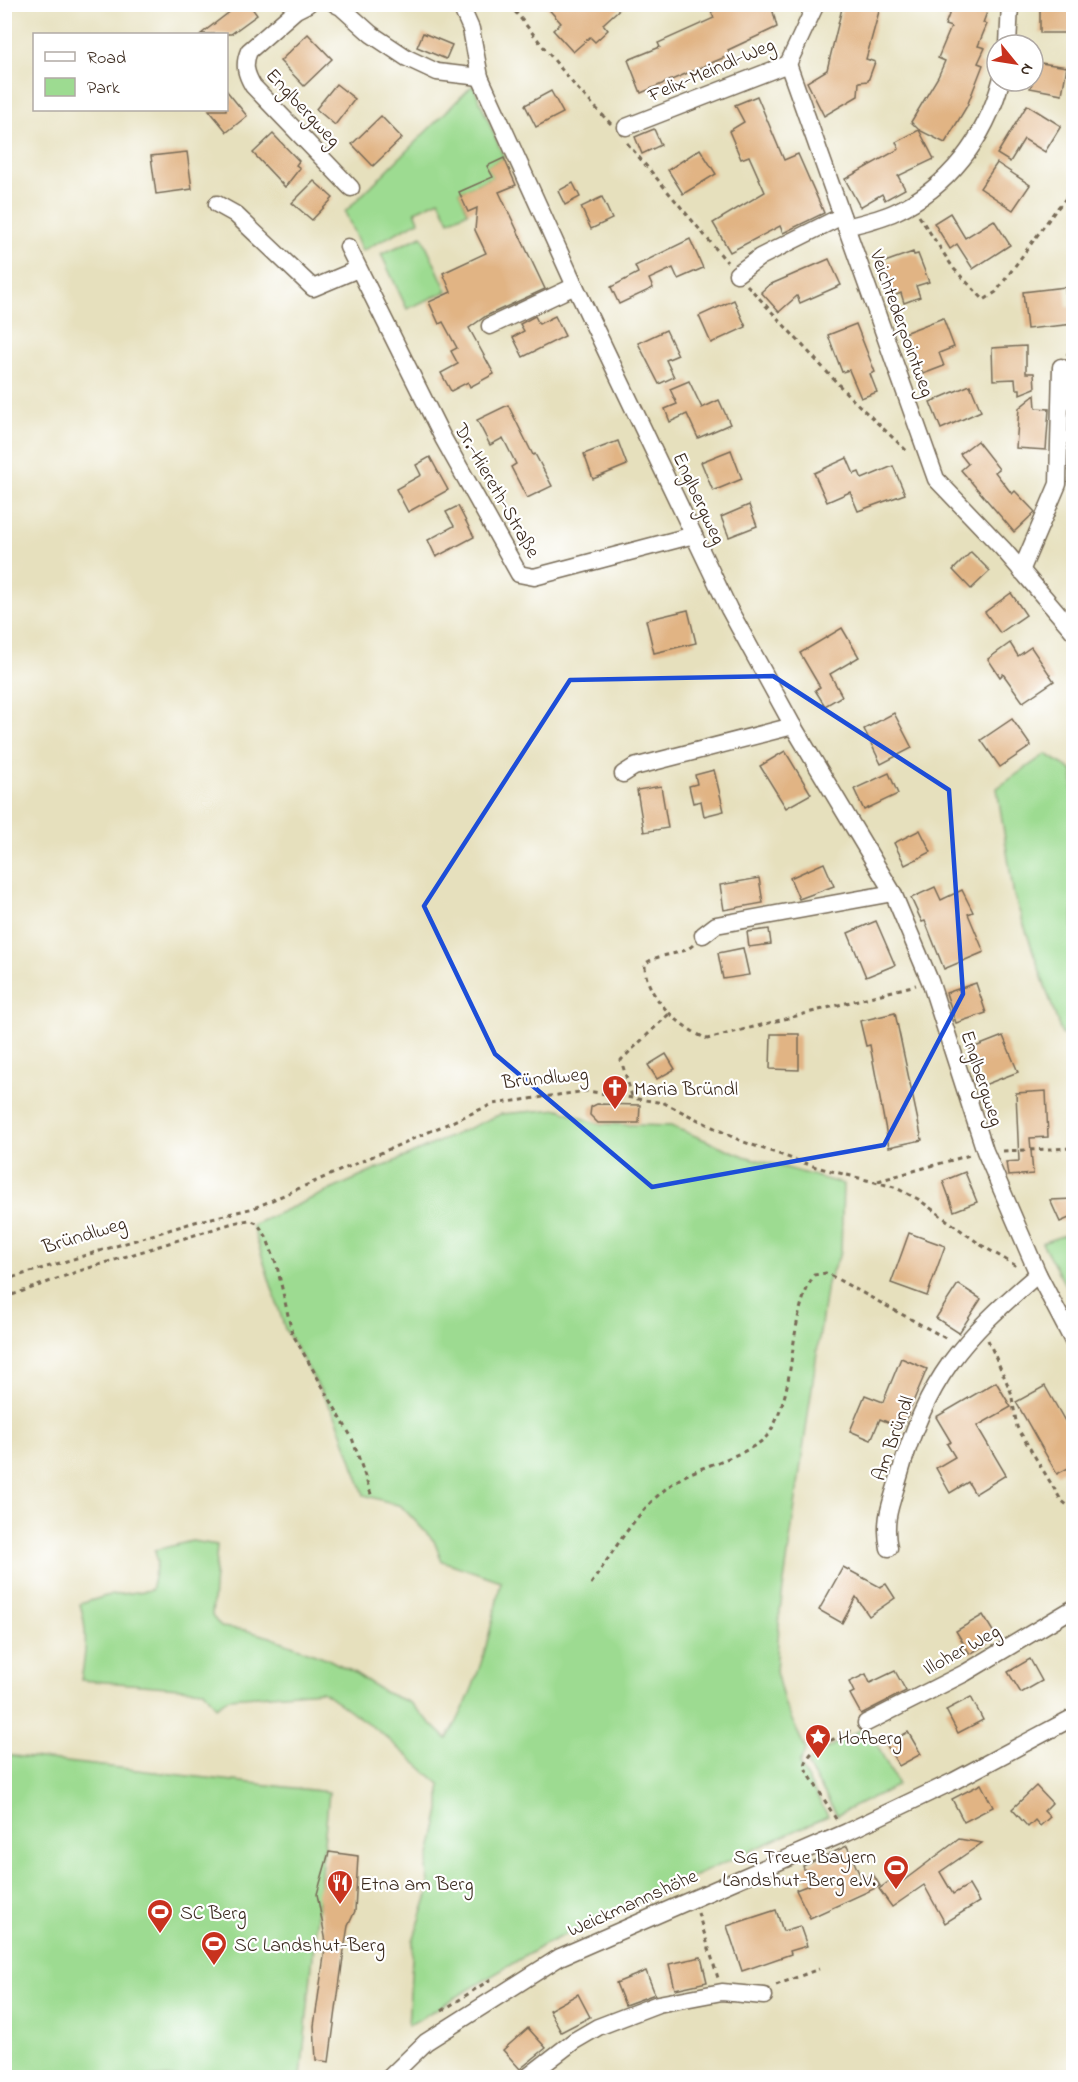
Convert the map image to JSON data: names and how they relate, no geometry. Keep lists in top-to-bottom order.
{
  "streets": {
    "street": [
      "Felix-Meindl-Weg",
      "Englbergweg",
      "Veichtederpointweg",
      "Dr.-Hiereth-Straße",
      "Am Bründl",
      "Illoher Weg",
      "Weickmannshöhe"
    ],
    "path": ["Bründlweg"]
  },
  "crossings": [
    ["Felix-Meindl-Weg", "Veichtederpointweg"],
    ["Englbergweg", "Dr.-Hiereth-Straße"],
    ["Englbergweg", "Bründlweg"],
    ["Englbergweg", "Am Bründl"],
    ["Bründlweg", "Am Bründl"]
  ],
  "places": {
    "church": ["Maria Bründl"],
    "place": ["Hofberg"],
    "sports": ["SG Treue Bayern Landshut-Berg e.V.", "SC Berg", "SC Landshut-Berg"],
    "restaurant": ["Etna am Berg"]
  },
  "legend": ["Road", "Park"],
  "north": "bottom right"
}
